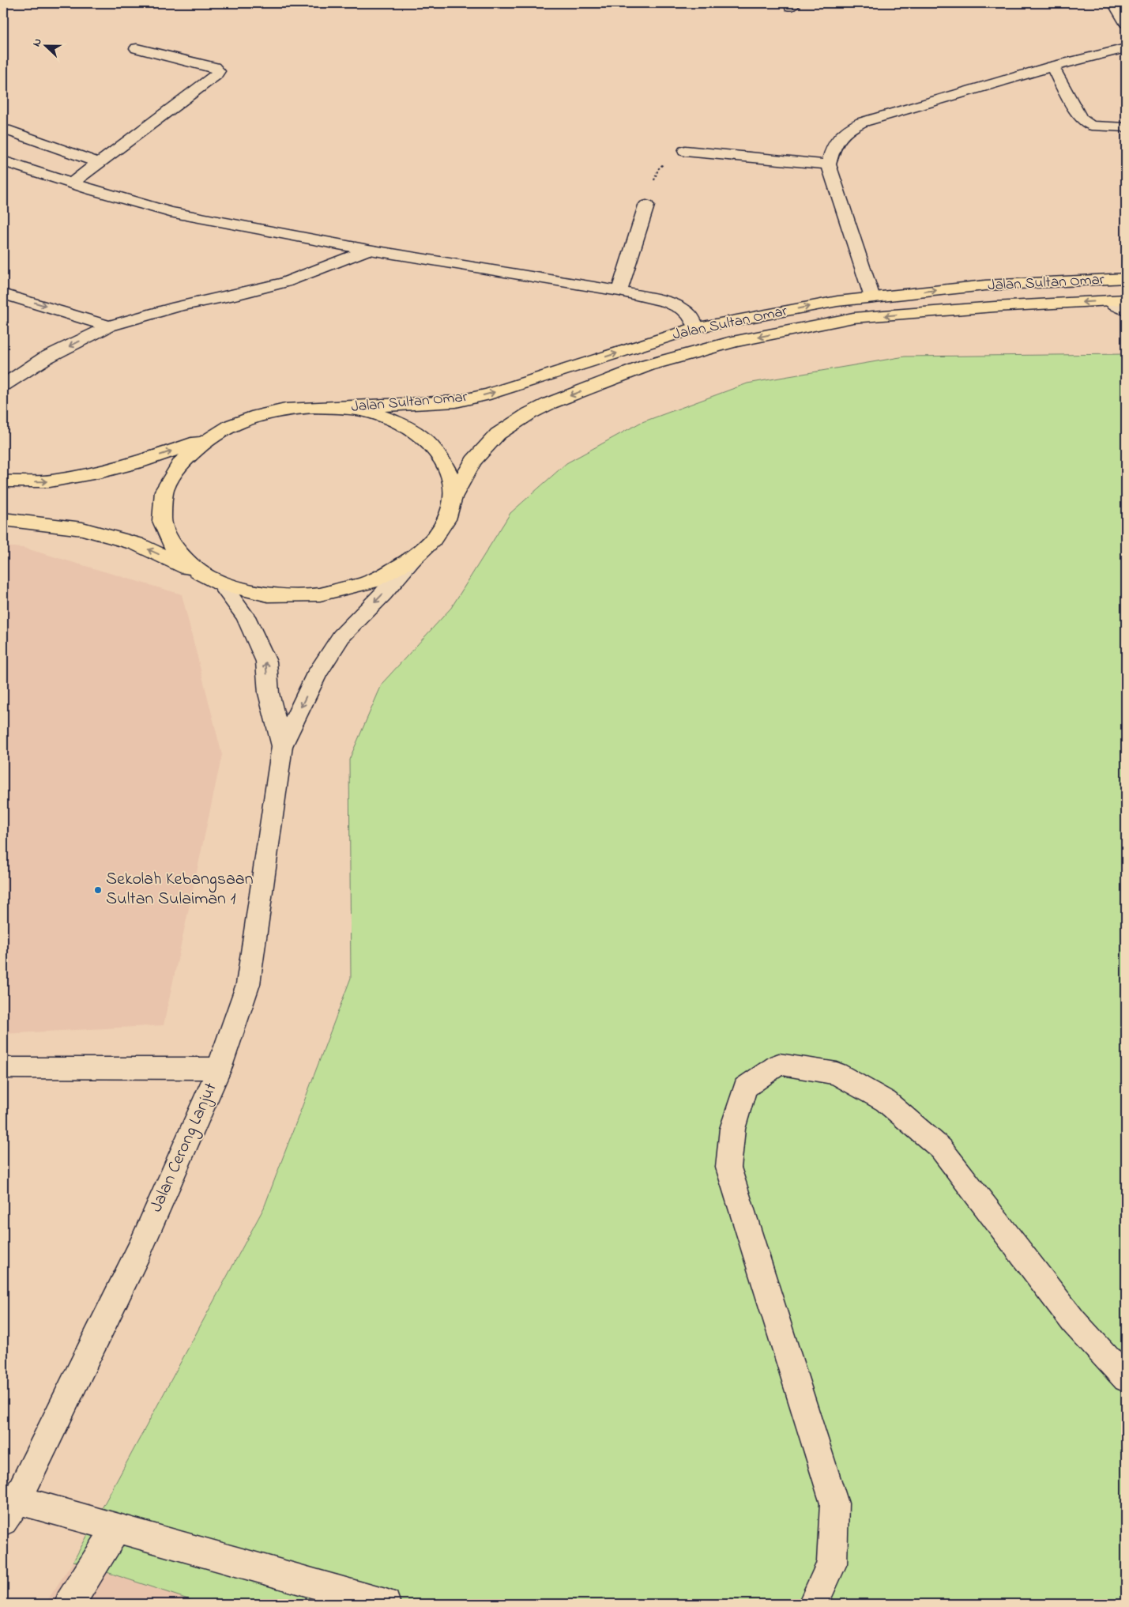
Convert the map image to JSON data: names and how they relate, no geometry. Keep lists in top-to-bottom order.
{
  "streets": {
    "main road": ["Jalan Sultan Omar"],
    "street": ["Jalan Cerong Lanjut"]
  },
  "places": ["Sekolah Kebangsaan Sultan Sulaiman 1"],
  "north": "left"
}
